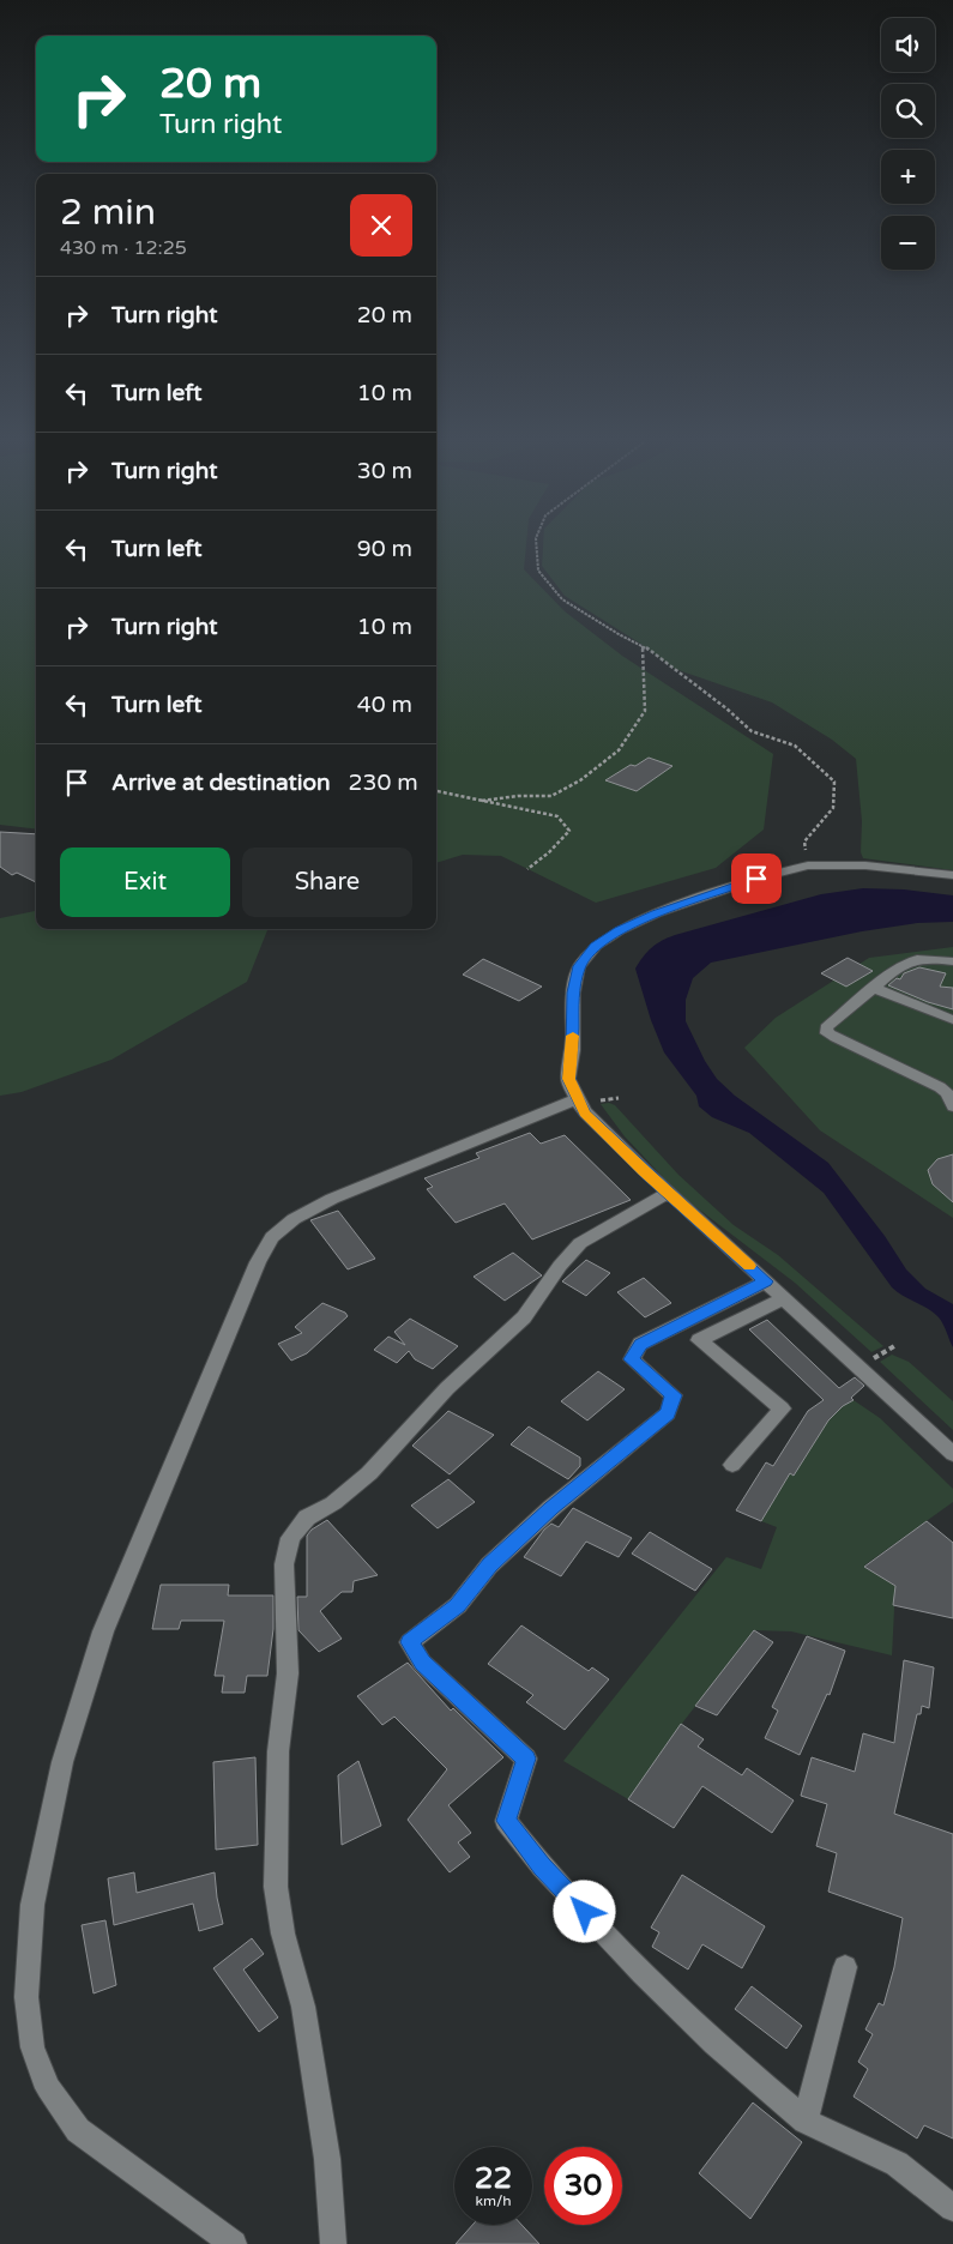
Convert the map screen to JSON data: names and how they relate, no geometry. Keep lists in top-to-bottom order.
{
  "page": {
    "map_buttons": ["+", "−"],
    "turn": ["20 m", "Turn right"],
    "heading": ["2 min", "430 m · 12:25"],
    "list": [
      {
        "name": "Turn right",
        "value": "20 m"
      },
      {
        "name": "Turn left",
        "value": "10 m"
      },
      {
        "name": "Turn right",
        "value": "30 m"
      },
      {
        "name": "Turn left",
        "value": "90 m"
      },
      {
        "name": "Turn right",
        "value": "10 m"
      },
      {
        "name": "Turn left",
        "value": "40 m"
      },
      {
        "name": "Arrive at destination",
        "value": "230 m"
      }
    ],
    "buttons": ["Exit", "Share"],
    "speed": "22 km/h",
    "limit": "30"
  }
}
